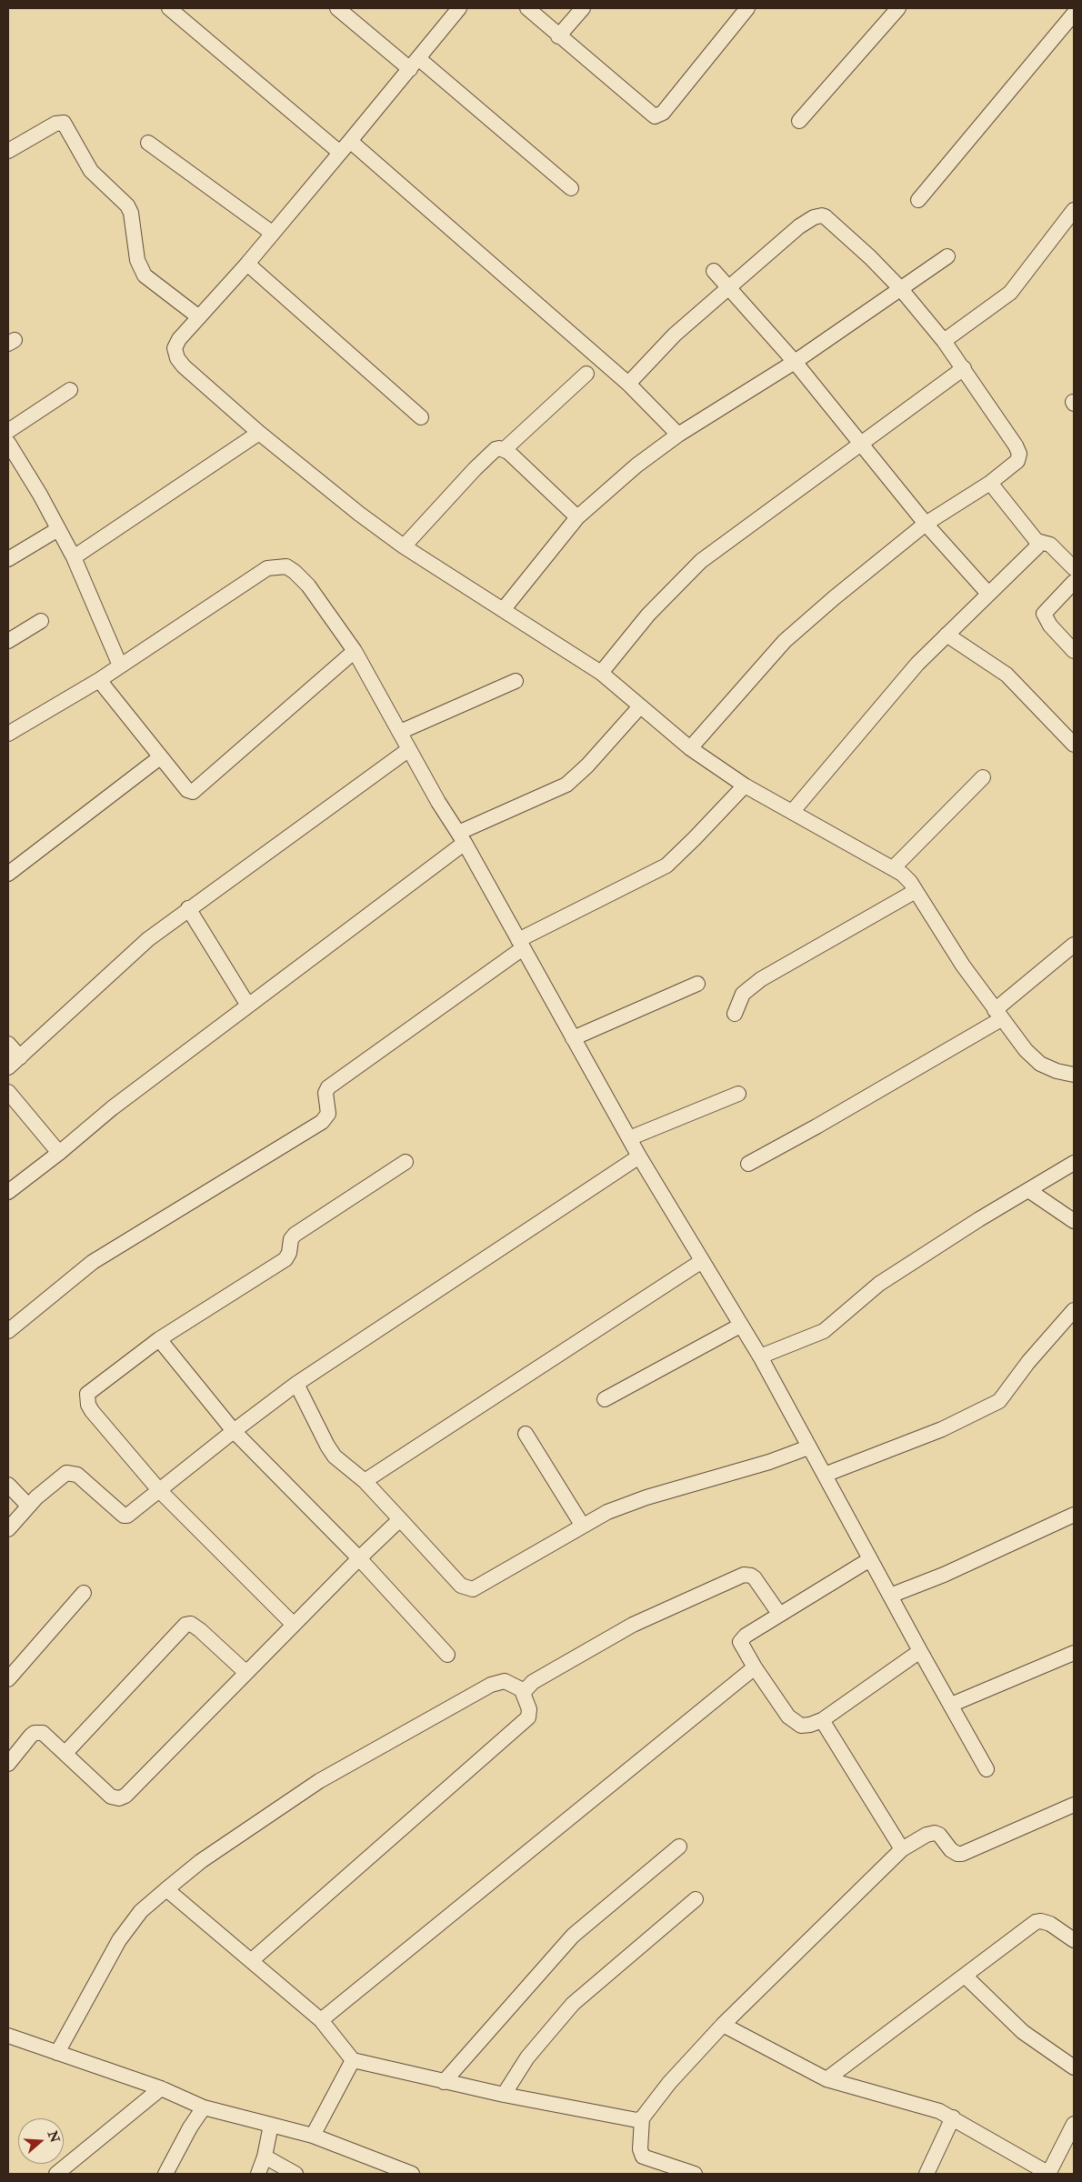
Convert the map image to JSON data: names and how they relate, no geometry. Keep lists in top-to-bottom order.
{
  "north": "right"
}
